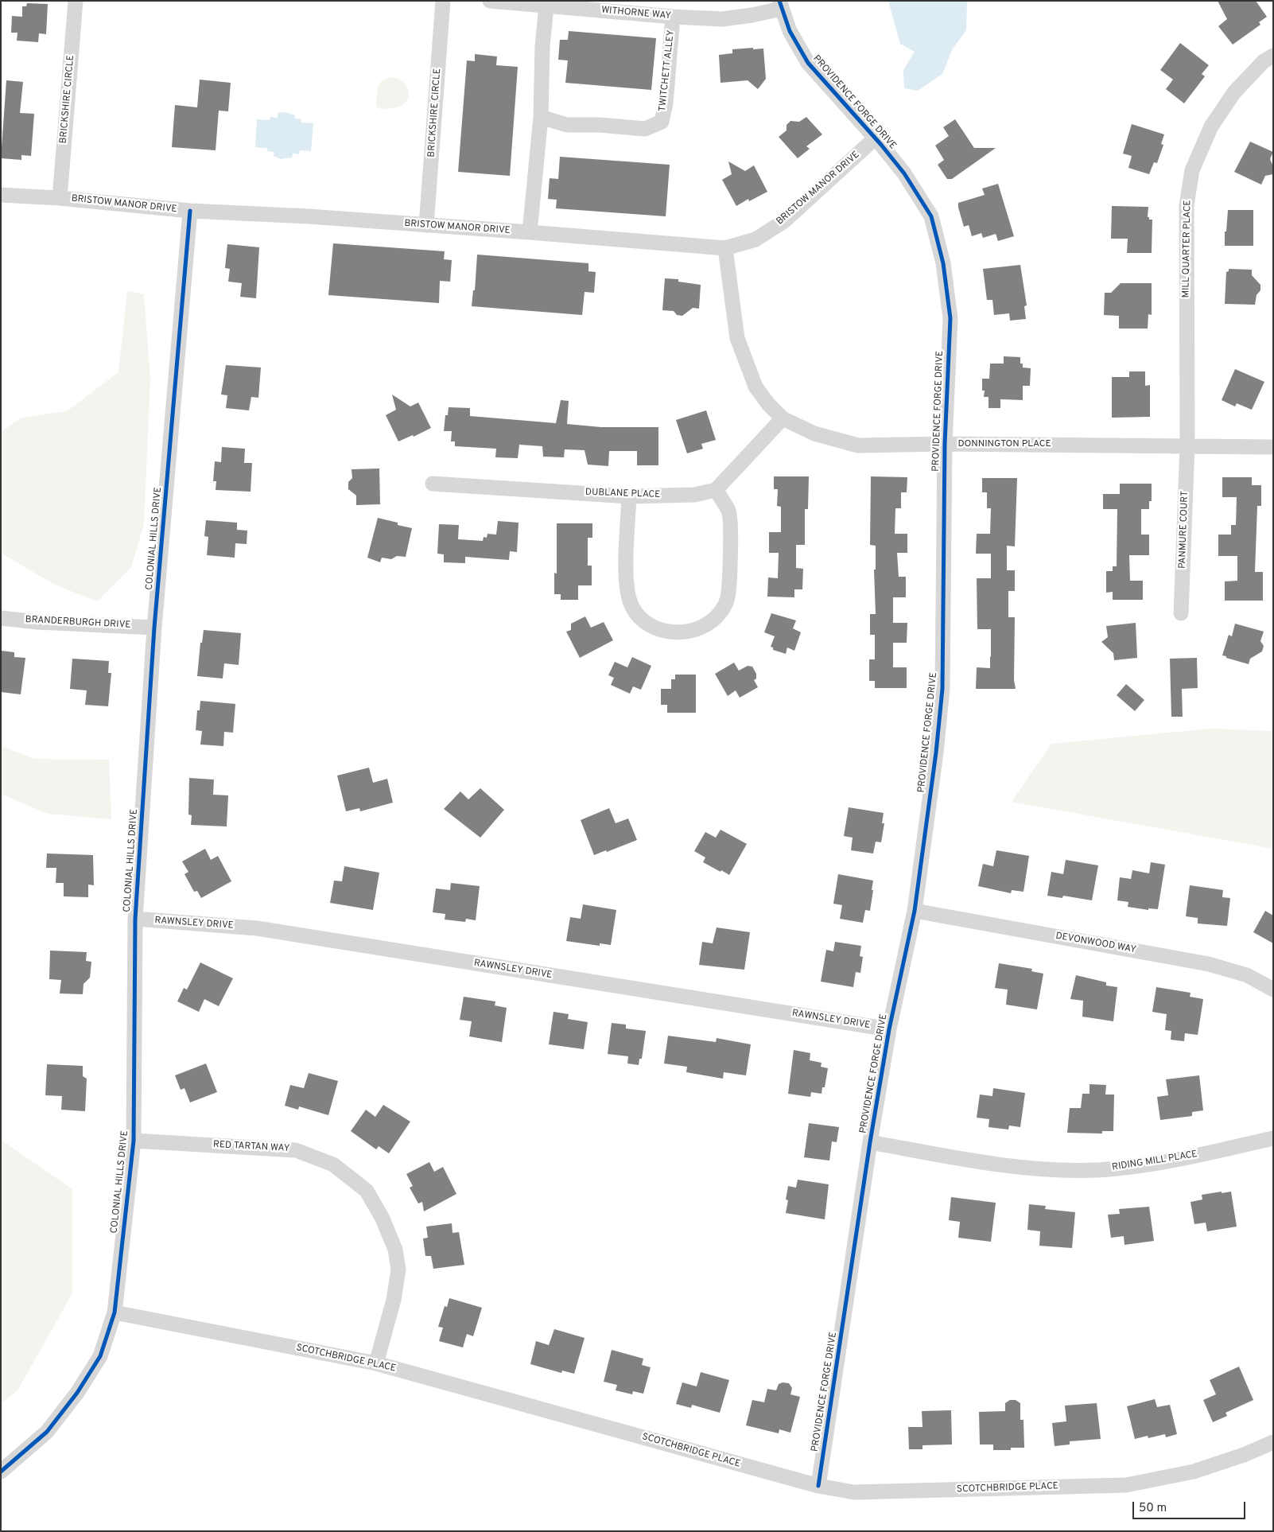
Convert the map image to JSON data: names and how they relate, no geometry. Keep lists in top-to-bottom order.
{
  "streets": {
    "street": [
      "WITHORNE WAY",
      "TWITCHETT ALLEY",
      "BRICKSHIRE CIRCLE",
      "PROVIDENCE FORGE DRIVE",
      "BRISTOW MANOR DRIVE",
      "MILL QUARTER PLACE",
      "DONNINGTON PLACE",
      "DUBLANE PLACE",
      "PANMURE COURT",
      "COLONIAL HILLS DRIVE",
      "BRANDERBURGH DRIVE",
      "RAWNSLEY DRIVE",
      "DEVONWOOD WAY",
      "RED TARTAN WAY",
      "RIDING MILL PLACE",
      "SCOTCHBRIDGE PLACE"
    ]
  },
  "crossings": [
    ["WITHORNE WAY", "TWITCHETT ALLEY"],
    ["WITHORNE WAY", "PROVIDENCE FORGE DRIVE"],
    ["BRICKSHIRE CIRCLE", "BRISTOW MANOR DRIVE"],
    ["PROVIDENCE FORGE DRIVE", "BRISTOW MANOR DRIVE"],
    ["PROVIDENCE FORGE DRIVE", "DONNINGTON PLACE"],
    ["PROVIDENCE FORGE DRIVE", "RAWNSLEY DRIVE"],
    ["PROVIDENCE FORGE DRIVE", "DEVONWOOD WAY"],
    ["PROVIDENCE FORGE DRIVE", "RIDING MILL PLACE"],
    ["PROVIDENCE FORGE DRIVE", "SCOTCHBRIDGE PLACE"],
    ["BRISTOW MANOR DRIVE", "DONNINGTON PLACE"],
    ["BRISTOW MANOR DRIVE", "COLONIAL HILLS DRIVE"],
    ["MILL QUARTER PLACE", "DONNINGTON PLACE"],
    ["MILL QUARTER PLACE", "PANMURE COURT"],
    ["DONNINGTON PLACE", "PANMURE COURT"],
    ["COLONIAL HILLS DRIVE", "BRANDERBURGH DRIVE"],
    ["COLONIAL HILLS DRIVE", "RAWNSLEY DRIVE"],
    ["COLONIAL HILLS DRIVE", "RED TARTAN WAY"],
    ["COLONIAL HILLS DRIVE", "SCOTCHBRIDGE PLACE"],
    ["RED TARTAN WAY", "SCOTCHBRIDGE PLACE"]
  ],
  "scale_bar": "50 m"
}
